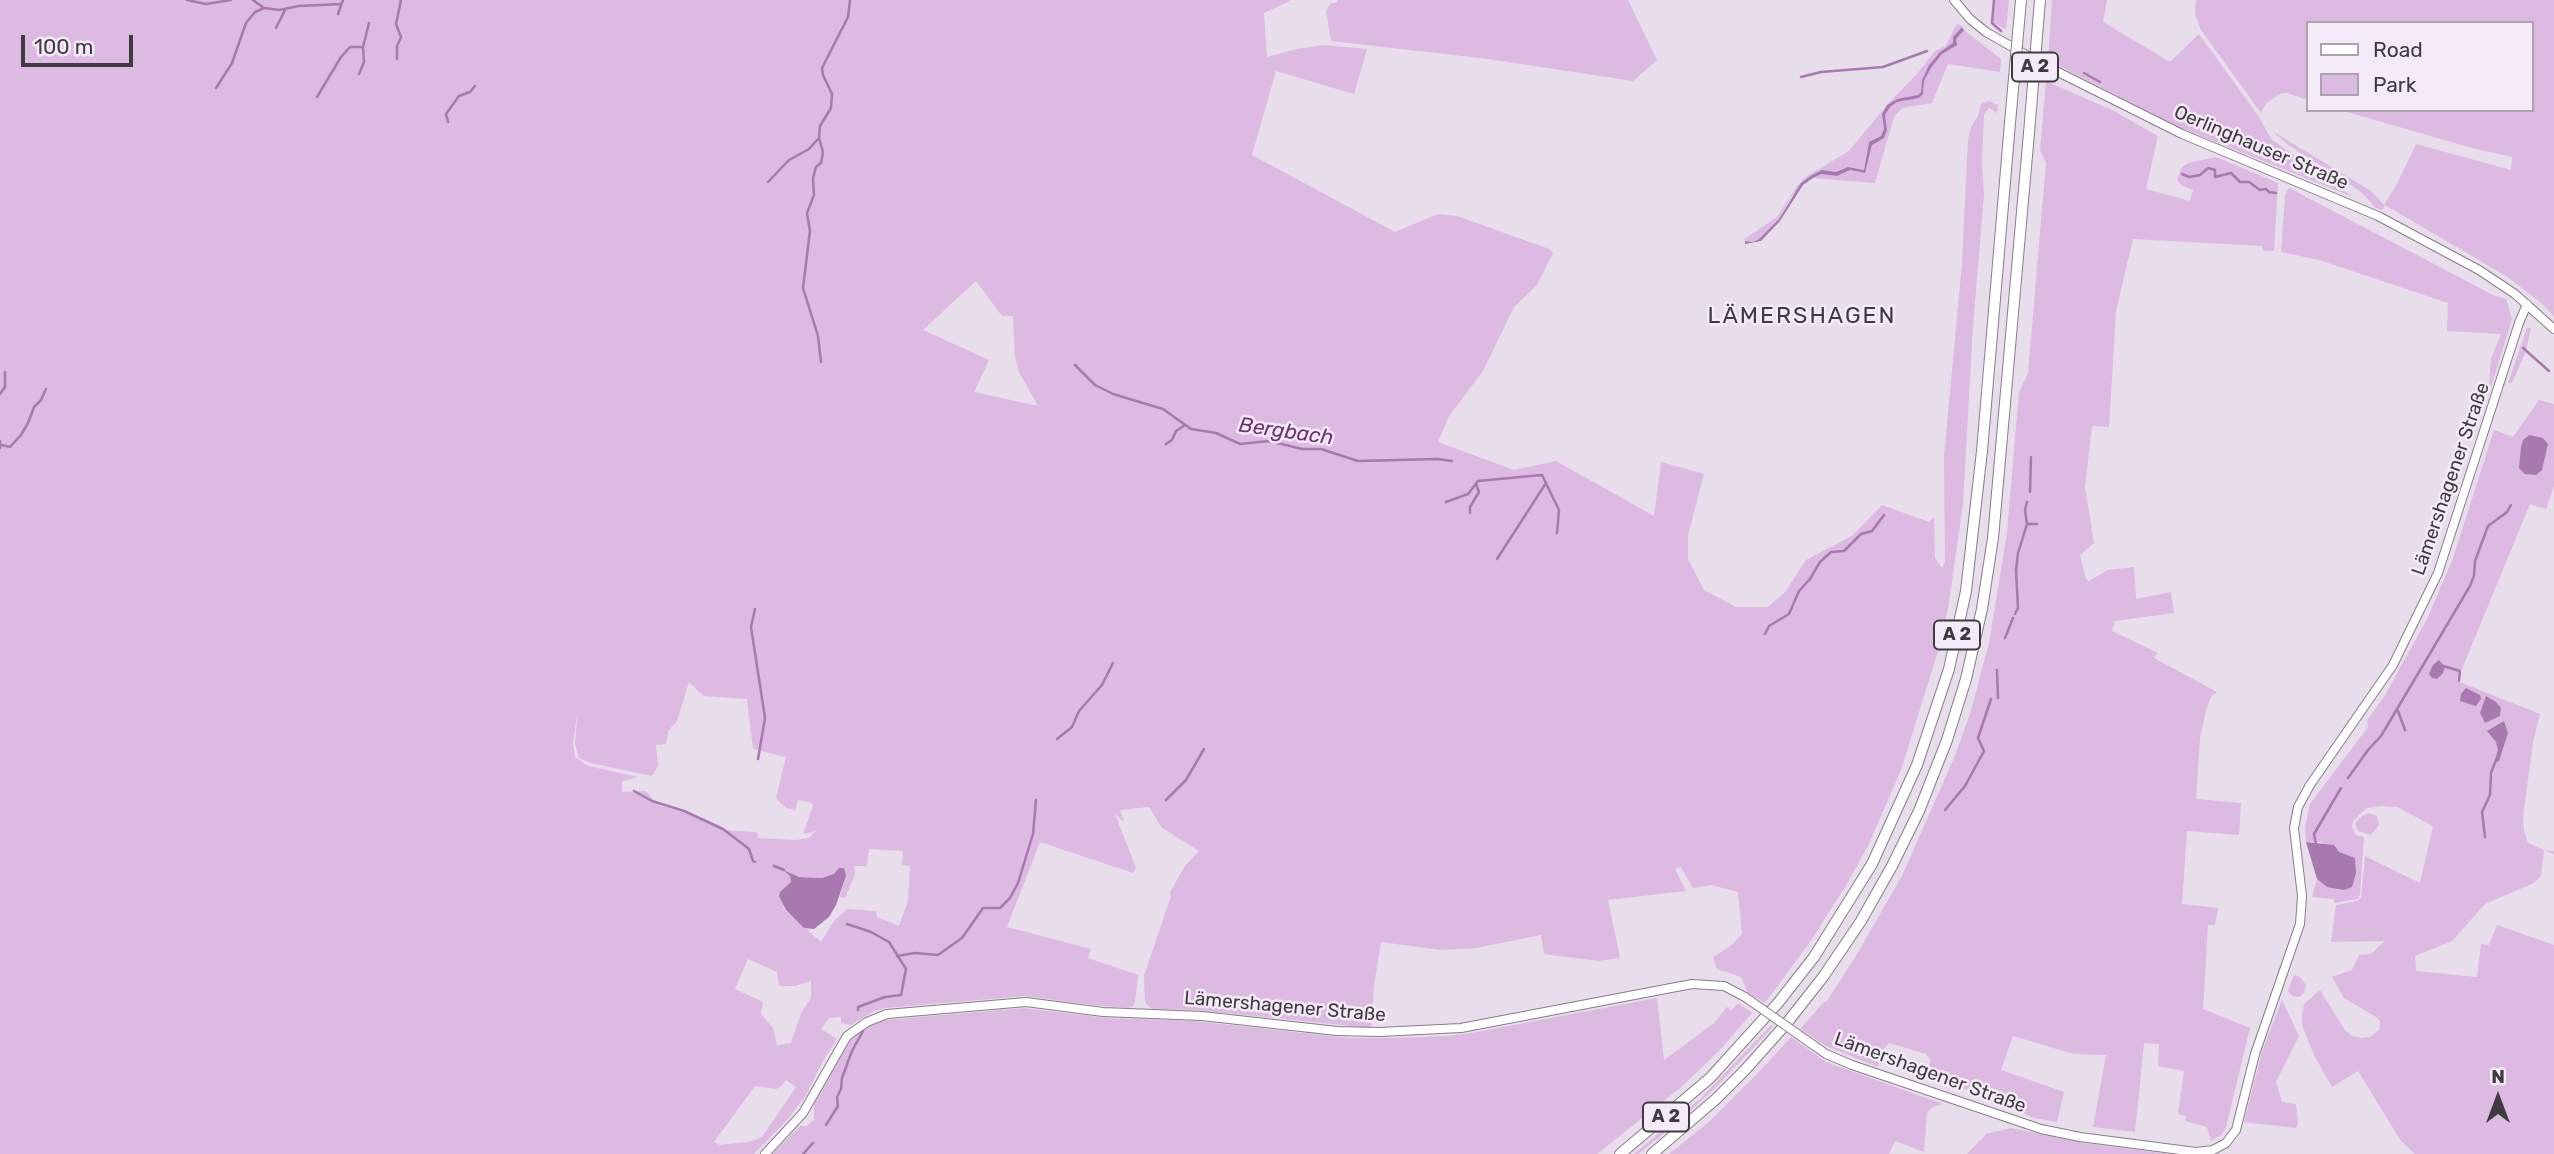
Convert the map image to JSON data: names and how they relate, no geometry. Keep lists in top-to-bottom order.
{
  "streets": {
    "highway": ["A 2"],
    "main road": ["Oerlinghauser Straße", "Lämershagener Straße"]
  },
  "crossings": [
    ["Oerlinghauser Straße", "Lämershagener Straße"]
  ],
  "districts": ["LÄMERSHAGEN"],
  "water": ["Bergbach"],
  "legend": ["Road", "Park"],
  "scale_bar": "100 m",
  "north": "top"
}
